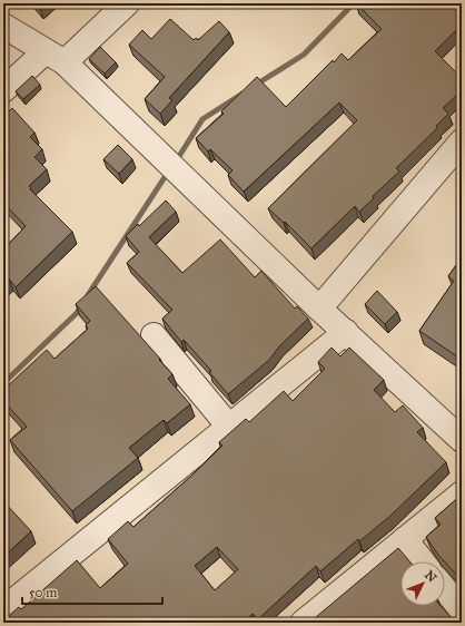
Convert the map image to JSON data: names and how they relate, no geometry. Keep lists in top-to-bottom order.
{
  "scale_bar": "50 m",
  "north": "top right"
}
